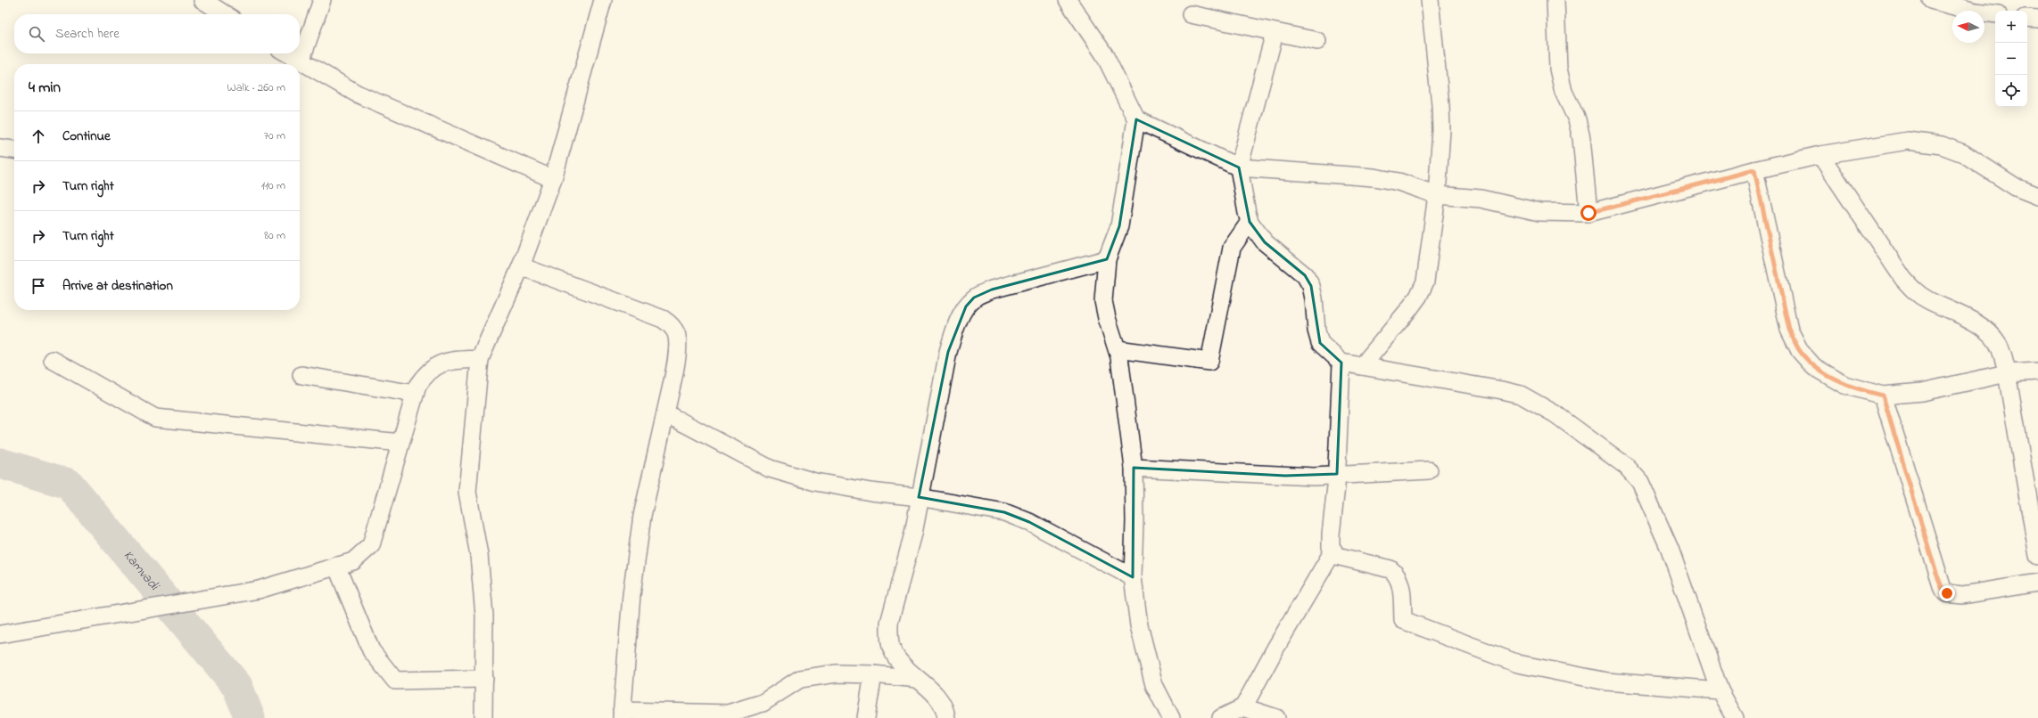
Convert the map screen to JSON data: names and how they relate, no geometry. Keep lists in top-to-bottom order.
{
  "water": ["Kamvadi"],
  "north": "left",
  "page": {
    "map_buttons": ["+", "−"],
    "search": "Search here",
    "heading": ["4 min", "Walk · 260 m"],
    "list": [
      ["Continue", "70 m"],
      ["Turn right", "110 m"],
      ["Turn right", "80 m"],
      "Arrive at destination"
    ]
  }
}
